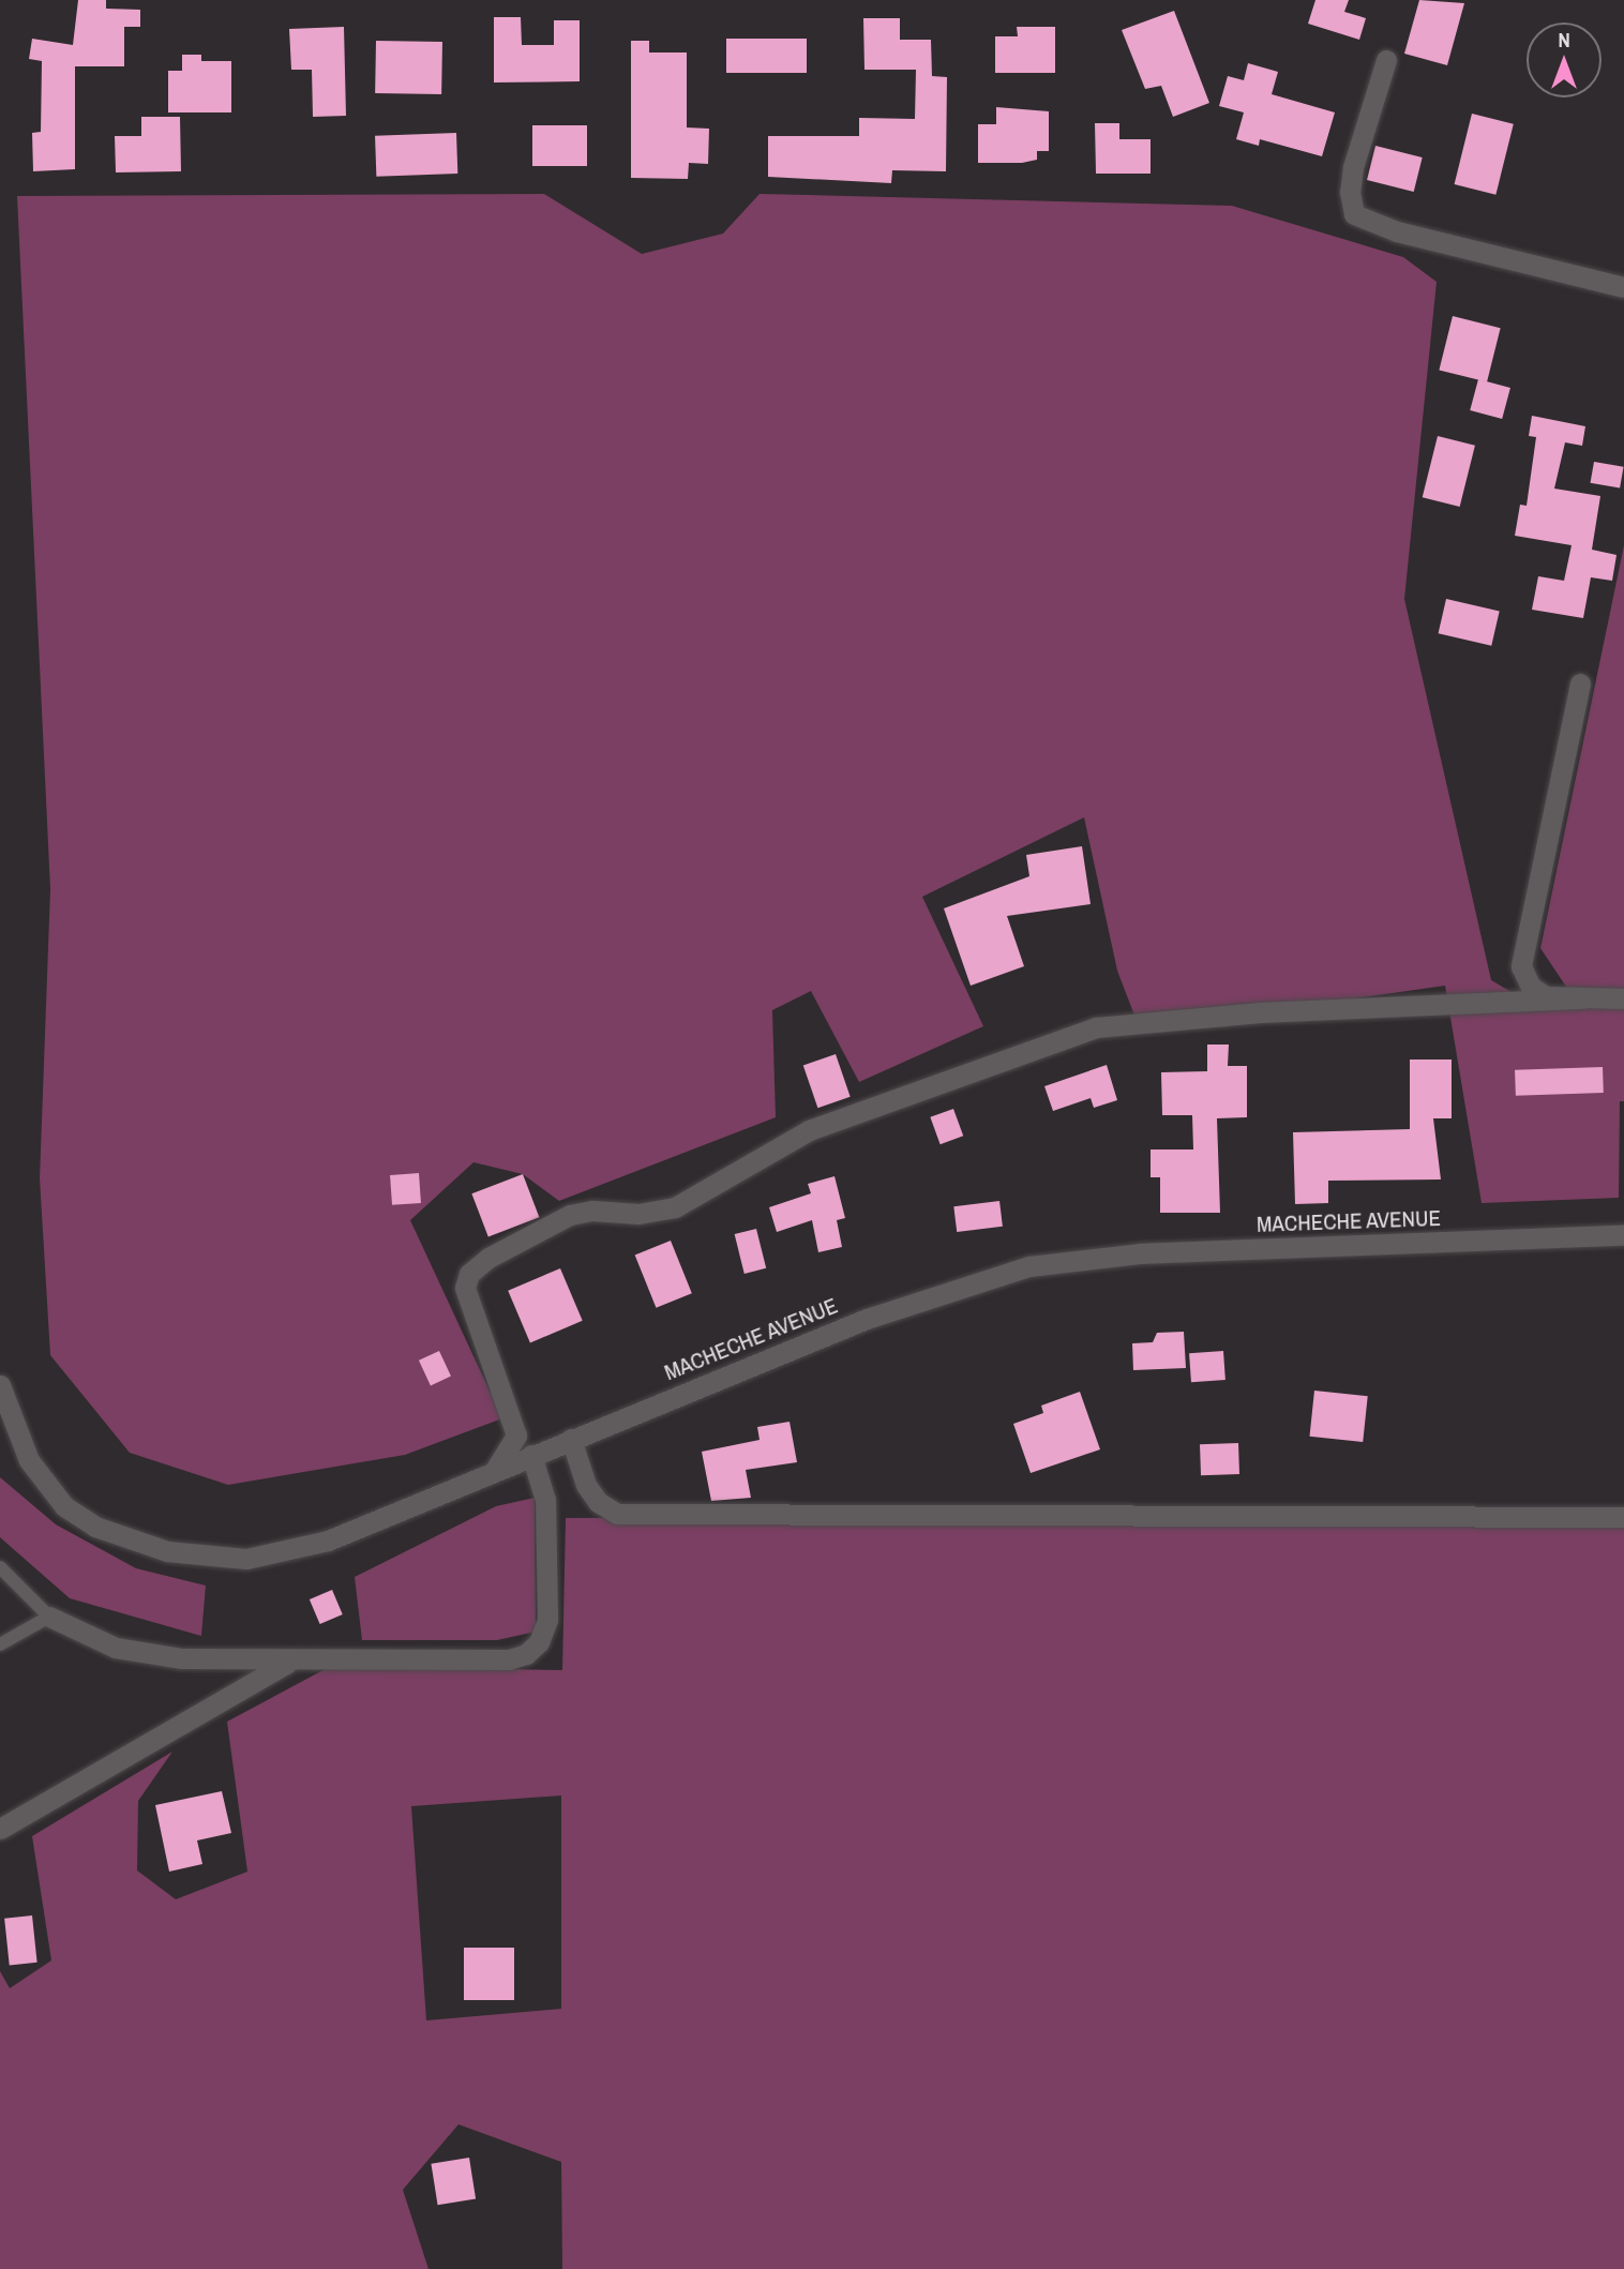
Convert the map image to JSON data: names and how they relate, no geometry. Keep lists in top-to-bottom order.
{
  "streets": {
    "street": ["MACHECHE AVENUE"]
  },
  "north": "top"
}
